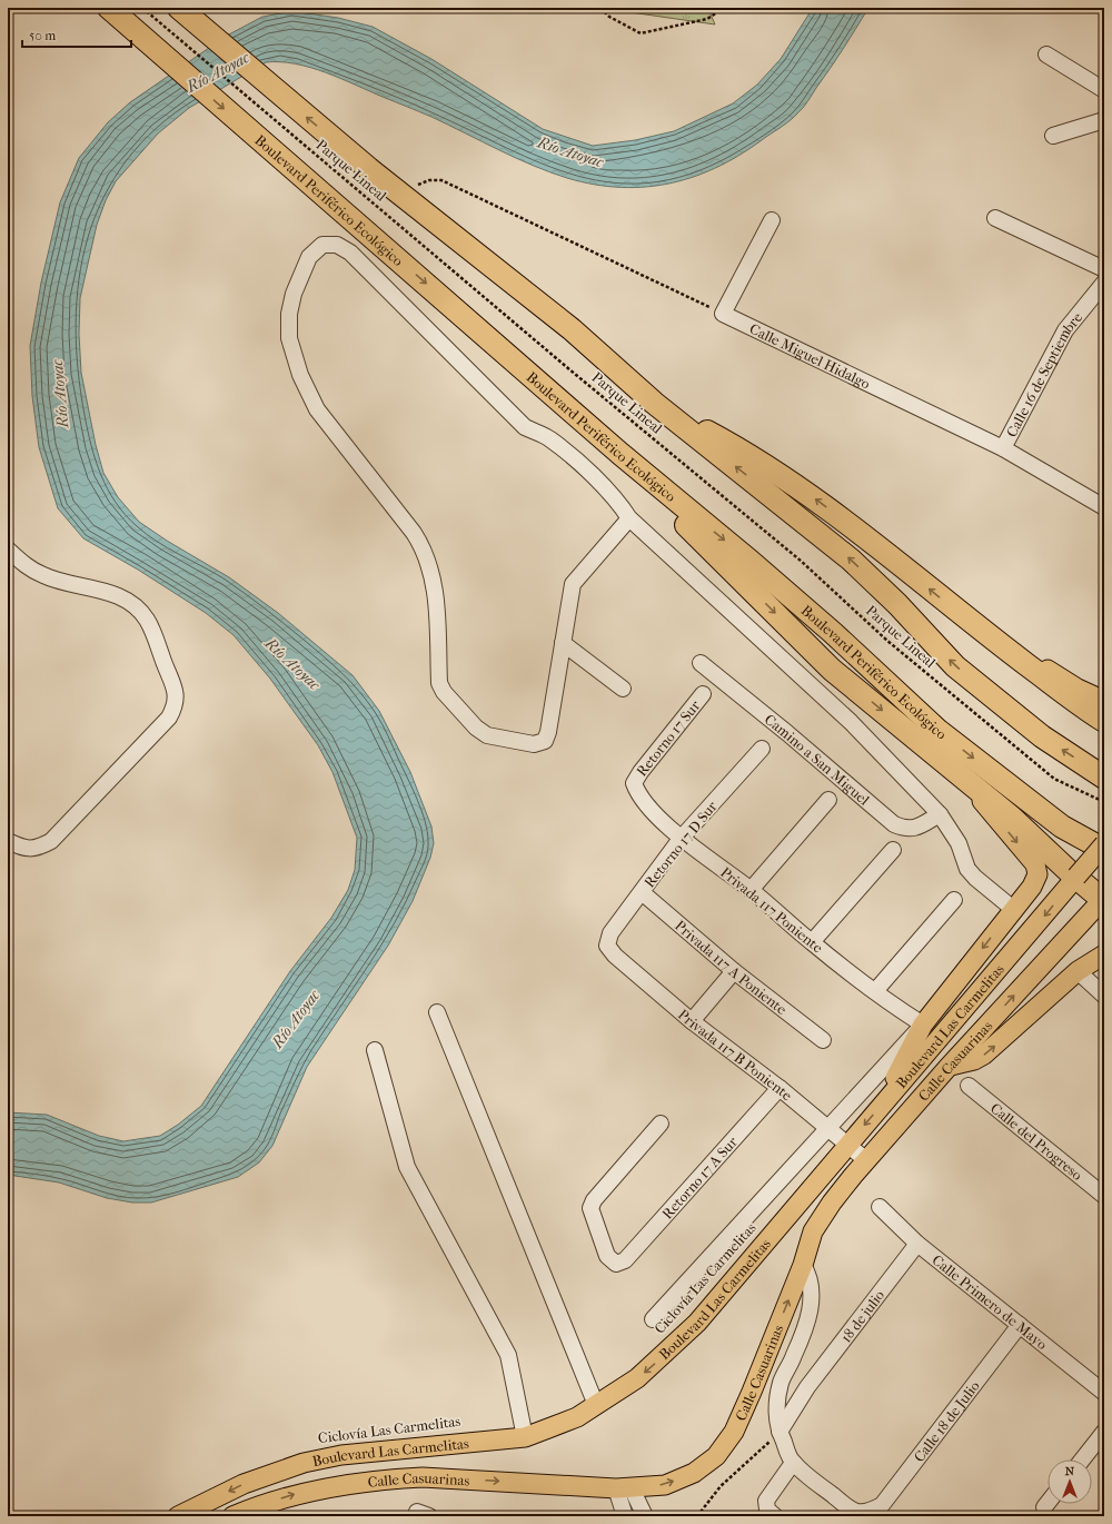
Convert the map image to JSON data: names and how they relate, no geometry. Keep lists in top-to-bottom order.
{
  "streets": {
    "highway": ["Boulevard Periférico Ecológico"],
    "main road": ["Boulevard Las Carmelitas", "Calle Casuarinas"],
    "street": [
      "Calle Miguel Hidalgo",
      "Calle 16 de Septiembre",
      "Retorno 17 Sur",
      "Camino a San Miguel",
      "Retorno 17 D Sur",
      "Privada 117 Poniente",
      "Privada 117 A Poniente",
      "Privada 117 B Poniente",
      "Calle del Progreso",
      "Retorno 17 A Sur",
      "Calle Primero de Mayo",
      "18 de julio",
      "Calle 18 de Julio"
    ],
    "path": ["Parque Lineal"]
  },
  "crossings": [
    ["Calle Miguel Hidalgo", "Calle 16 de Septiembre"],
    ["Retorno 17 Sur", "Privada 117 Poniente"],
    ["Retorno 17 D Sur", "Privada 117 Poniente"],
    ["Retorno 17 D Sur", "Privada 117 A Poniente"],
    ["Retorno 17 D Sur", "Privada 117 B Poniente"],
    ["Boulevard Las Carmelitas", "Privada 117 B Poniente"],
    ["Privada 117 B Poniente", "Calle Casuarinas"],
    ["Privada 117 B Poniente", "Retorno 17 A Sur"],
    ["Calle Primero de Mayo", "18 de julio"],
    ["Calle Primero de Mayo", "Calle 18 de Julio"]
  ],
  "water": ["Río Atoyac"],
  "scale_bar": "50 m",
  "north": "top"
}
